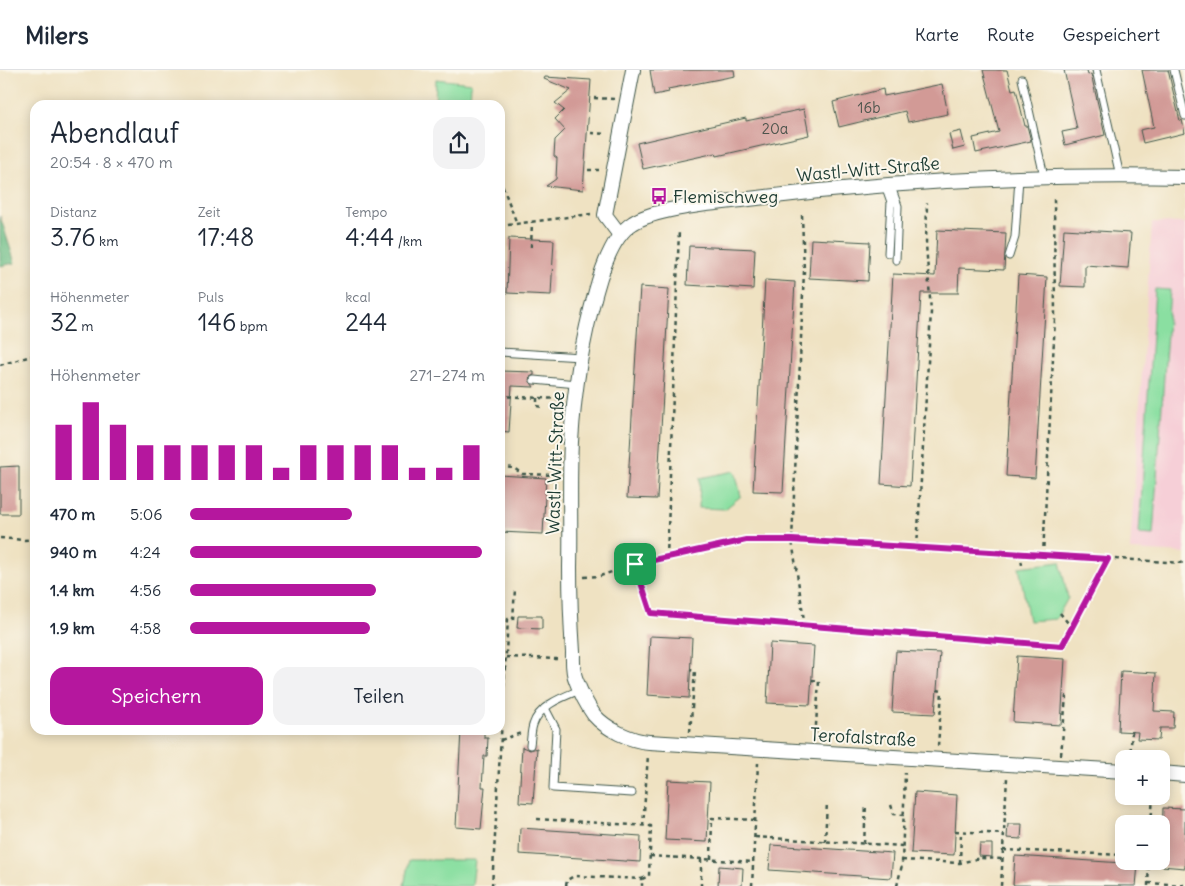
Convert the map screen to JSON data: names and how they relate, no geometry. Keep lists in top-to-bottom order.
{
  "streets": {
    "street": ["Wastl-Witt-Straße", "Terofalstraße"]
  },
  "crossings": [
    ["Wastl-Witt-Straße", "Terofalstraße"]
  ],
  "places": {
    "bus stop": ["Flemischweg"]
  },
  "house_numbers": ["16b", "20a"],
  "page": {
    "header": "Milers",
    "nav": ["Karte", "Route", "Gespeichert"],
    "heading": ["Abendlauf", "20:54 · 8 × 470 m"],
    "stats": [
      ["Distanz", "3.76 km"],
      ["Zeit", "17:48"],
      ["Tempo", "4:44 /km"],
      ["Höhenmeter", "32 m"],
      ["Puls", "146 bpm"],
      ["kcal", "244"]
    ],
    "chart": ["Höhenmeter", "271–274 m"],
    "list": [
      {
        "name": "470 m",
        "note": "5:06"
      },
      {
        "name": "940 m",
        "note": "4:24"
      },
      {
        "name": "1.4 km",
        "note": "4:56"
      },
      {
        "name": "1.9 km",
        "note": "4:58"
      }
    ],
    "buttons": ["Speichern", "Teilen"],
    "map_buttons": ["+", "−"]
  }
}
